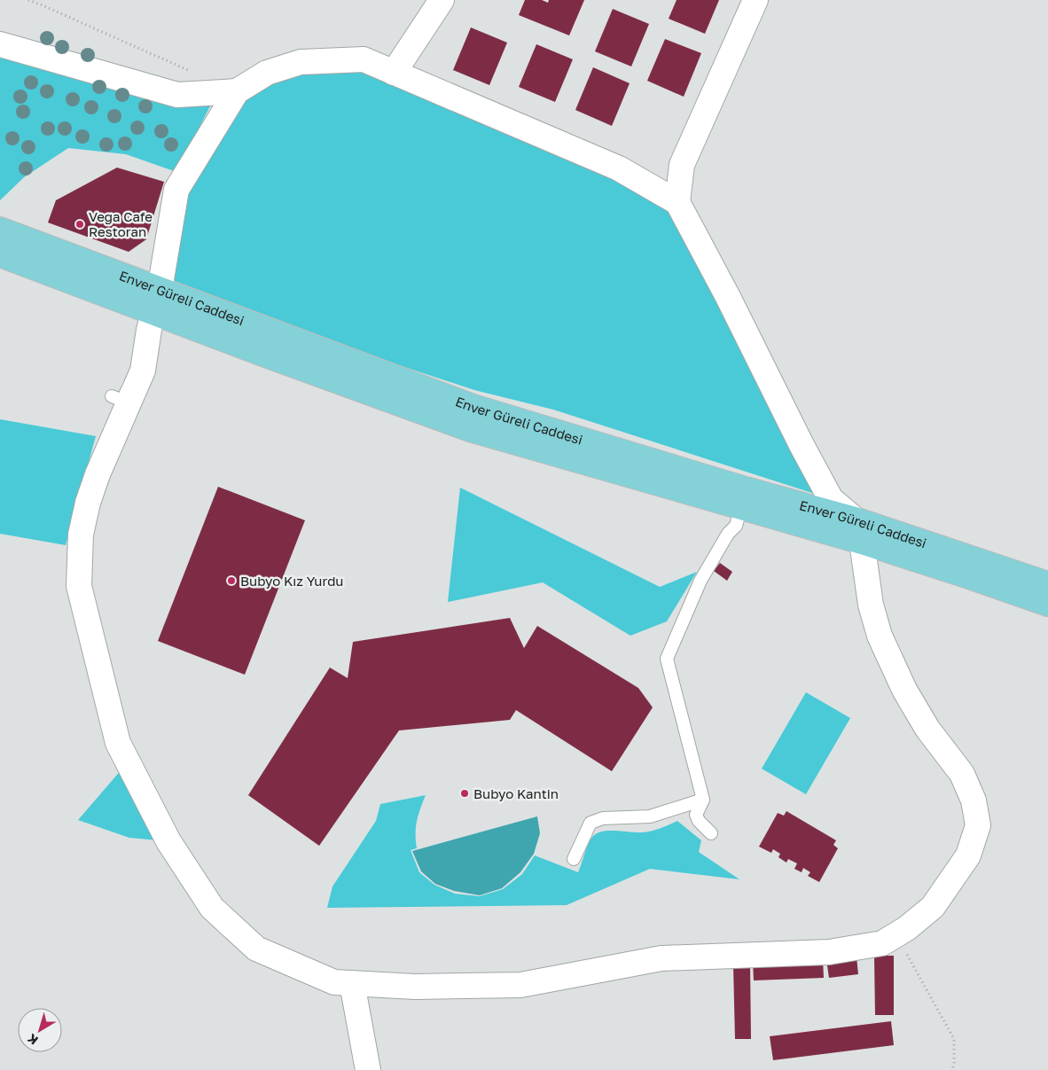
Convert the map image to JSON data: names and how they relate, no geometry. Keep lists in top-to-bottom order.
{
  "streets": {
    "main road": ["Enver Güreli Caddesi"]
  },
  "places": ["Vega Cafe Restoran", "Bubyo Kız Yurdu", "Bubyo Kantin"],
  "north": "bottom left"
}
